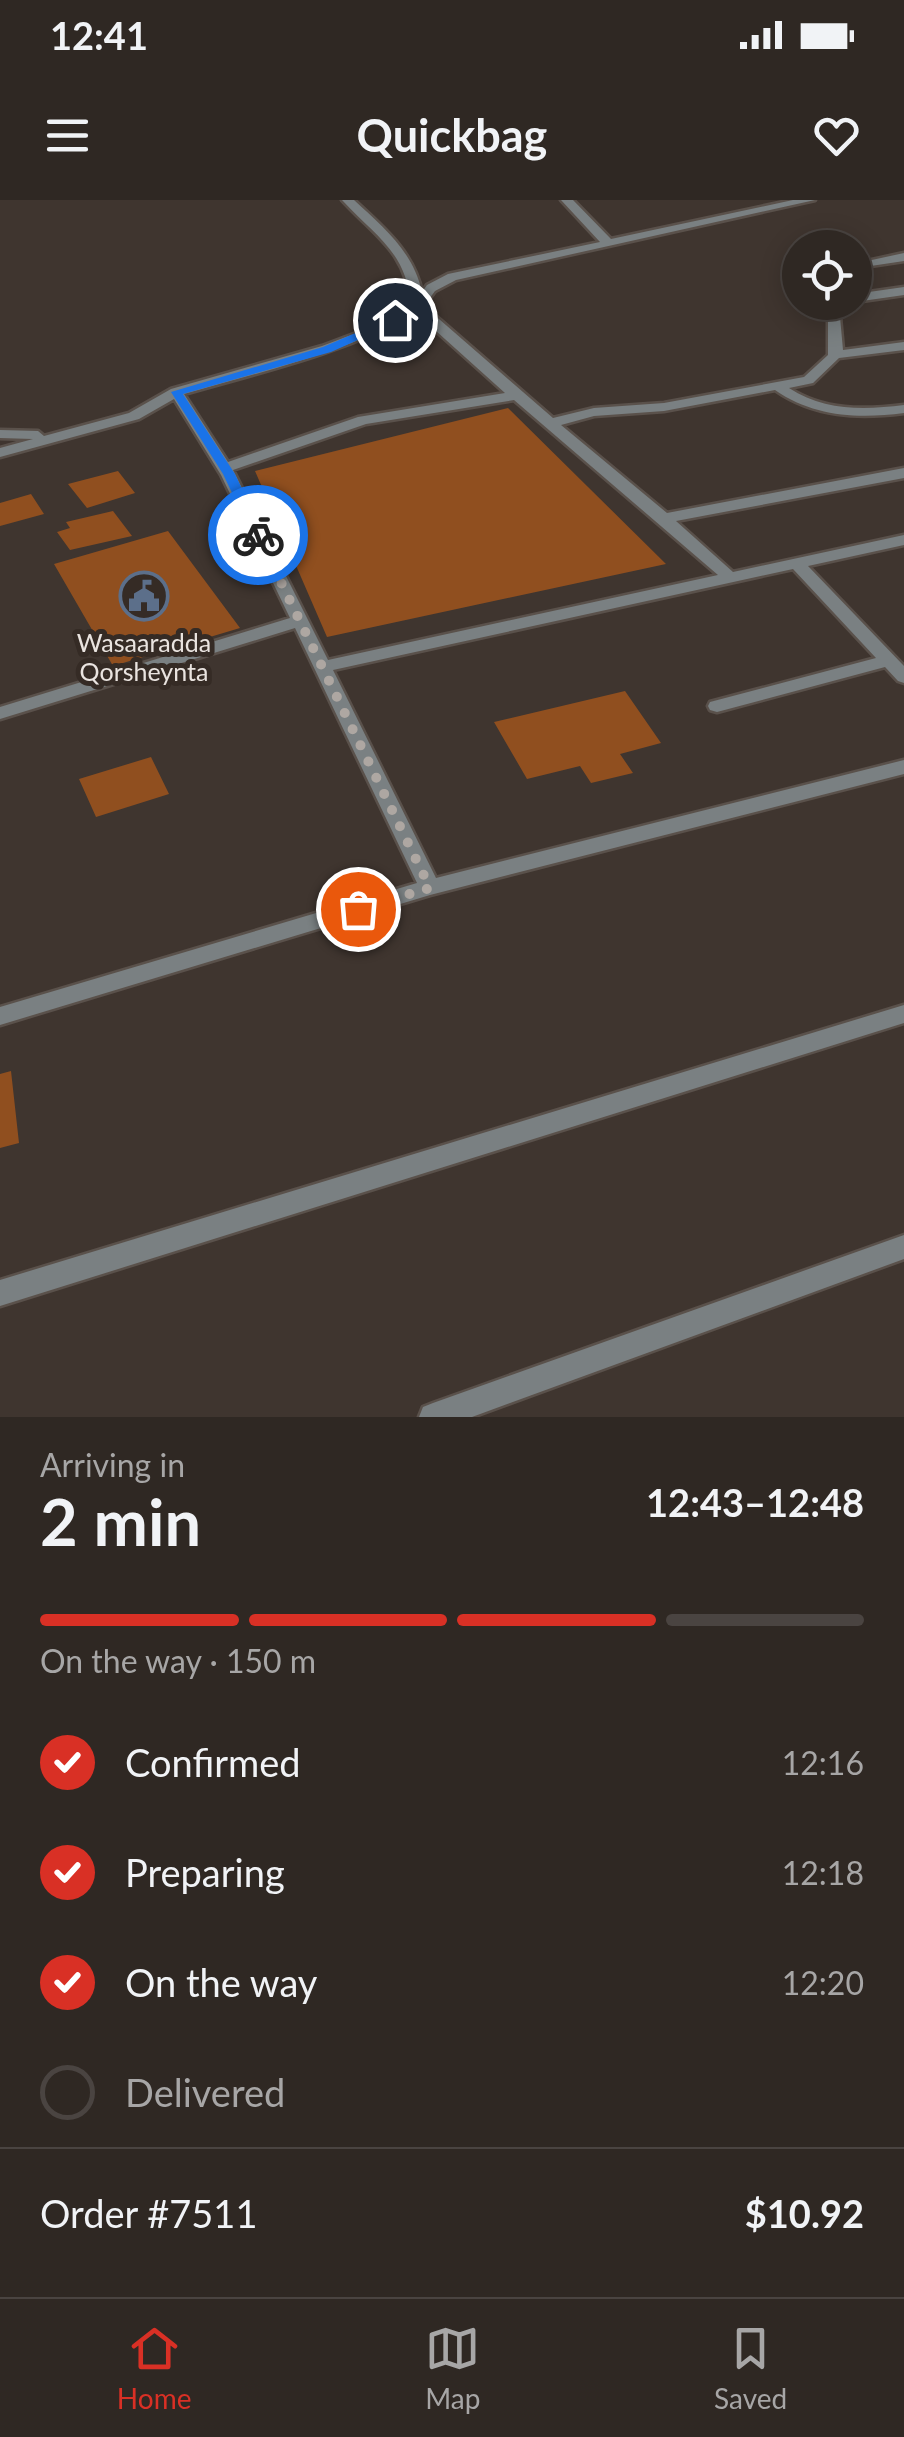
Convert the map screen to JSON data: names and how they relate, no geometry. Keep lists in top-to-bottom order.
{
  "places": {
    "public building": ["Wasaaradda Qorsheynta"]
  },
  "page": {
    "status": "12:41",
    "header": "Quickbag",
    "heading": ["2 min", "Arriving in", "12:43–12:48"],
    "panel": ["Order #7511", "$10.92"],
    "bar": "On the way · 150 m",
    "list": [
      ["Confirmed", "12:16"],
      ["Preparing", "12:18"],
      ["On the way", "12:20"],
      "Delivered"
    ],
    "tabs": ["Home", "Map", "Saved"]
  }
}
